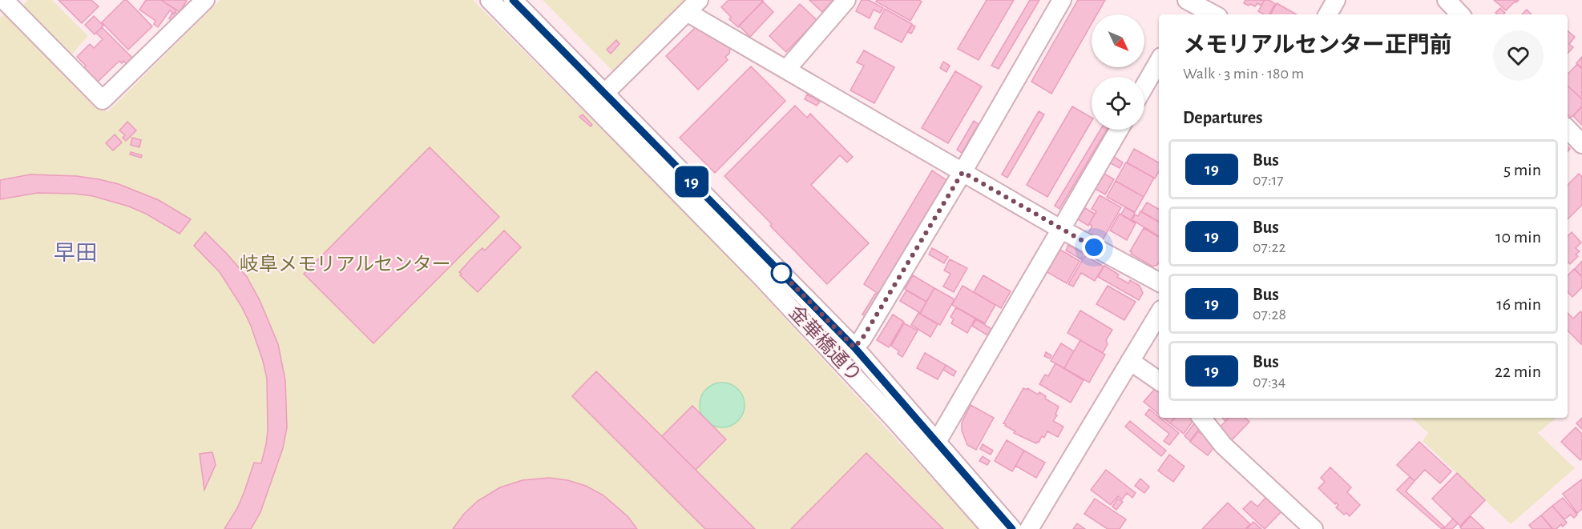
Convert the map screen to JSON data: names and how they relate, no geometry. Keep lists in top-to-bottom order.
{
  "streets": {
    "street": ["金華橋通り"]
  },
  "districts": ["早田"],
  "parks": ["岐阜メモリアルセンター"],
  "lines": ["bus line 19"],
  "north": "bottom right",
  "page": {
    "on_map": "19",
    "heading": [
      ["メモリアルセンター正門前", "Walk · 3 min · 180 m"],
      "Departures"
    ],
    "list": [
      {
        "mark": "19",
        "name": "Bus",
        "note": "07:17",
        "value": "5 min"
      },
      {
        "mark": "19",
        "name": "Bus",
        "note": "07:22",
        "value": "10 min"
      },
      {
        "mark": "19",
        "name": "Bus",
        "note": "07:28",
        "value": "16 min"
      },
      {
        "mark": "19",
        "name": "Bus",
        "note": "07:34",
        "value": "22 min"
      }
    ]
  }
}
